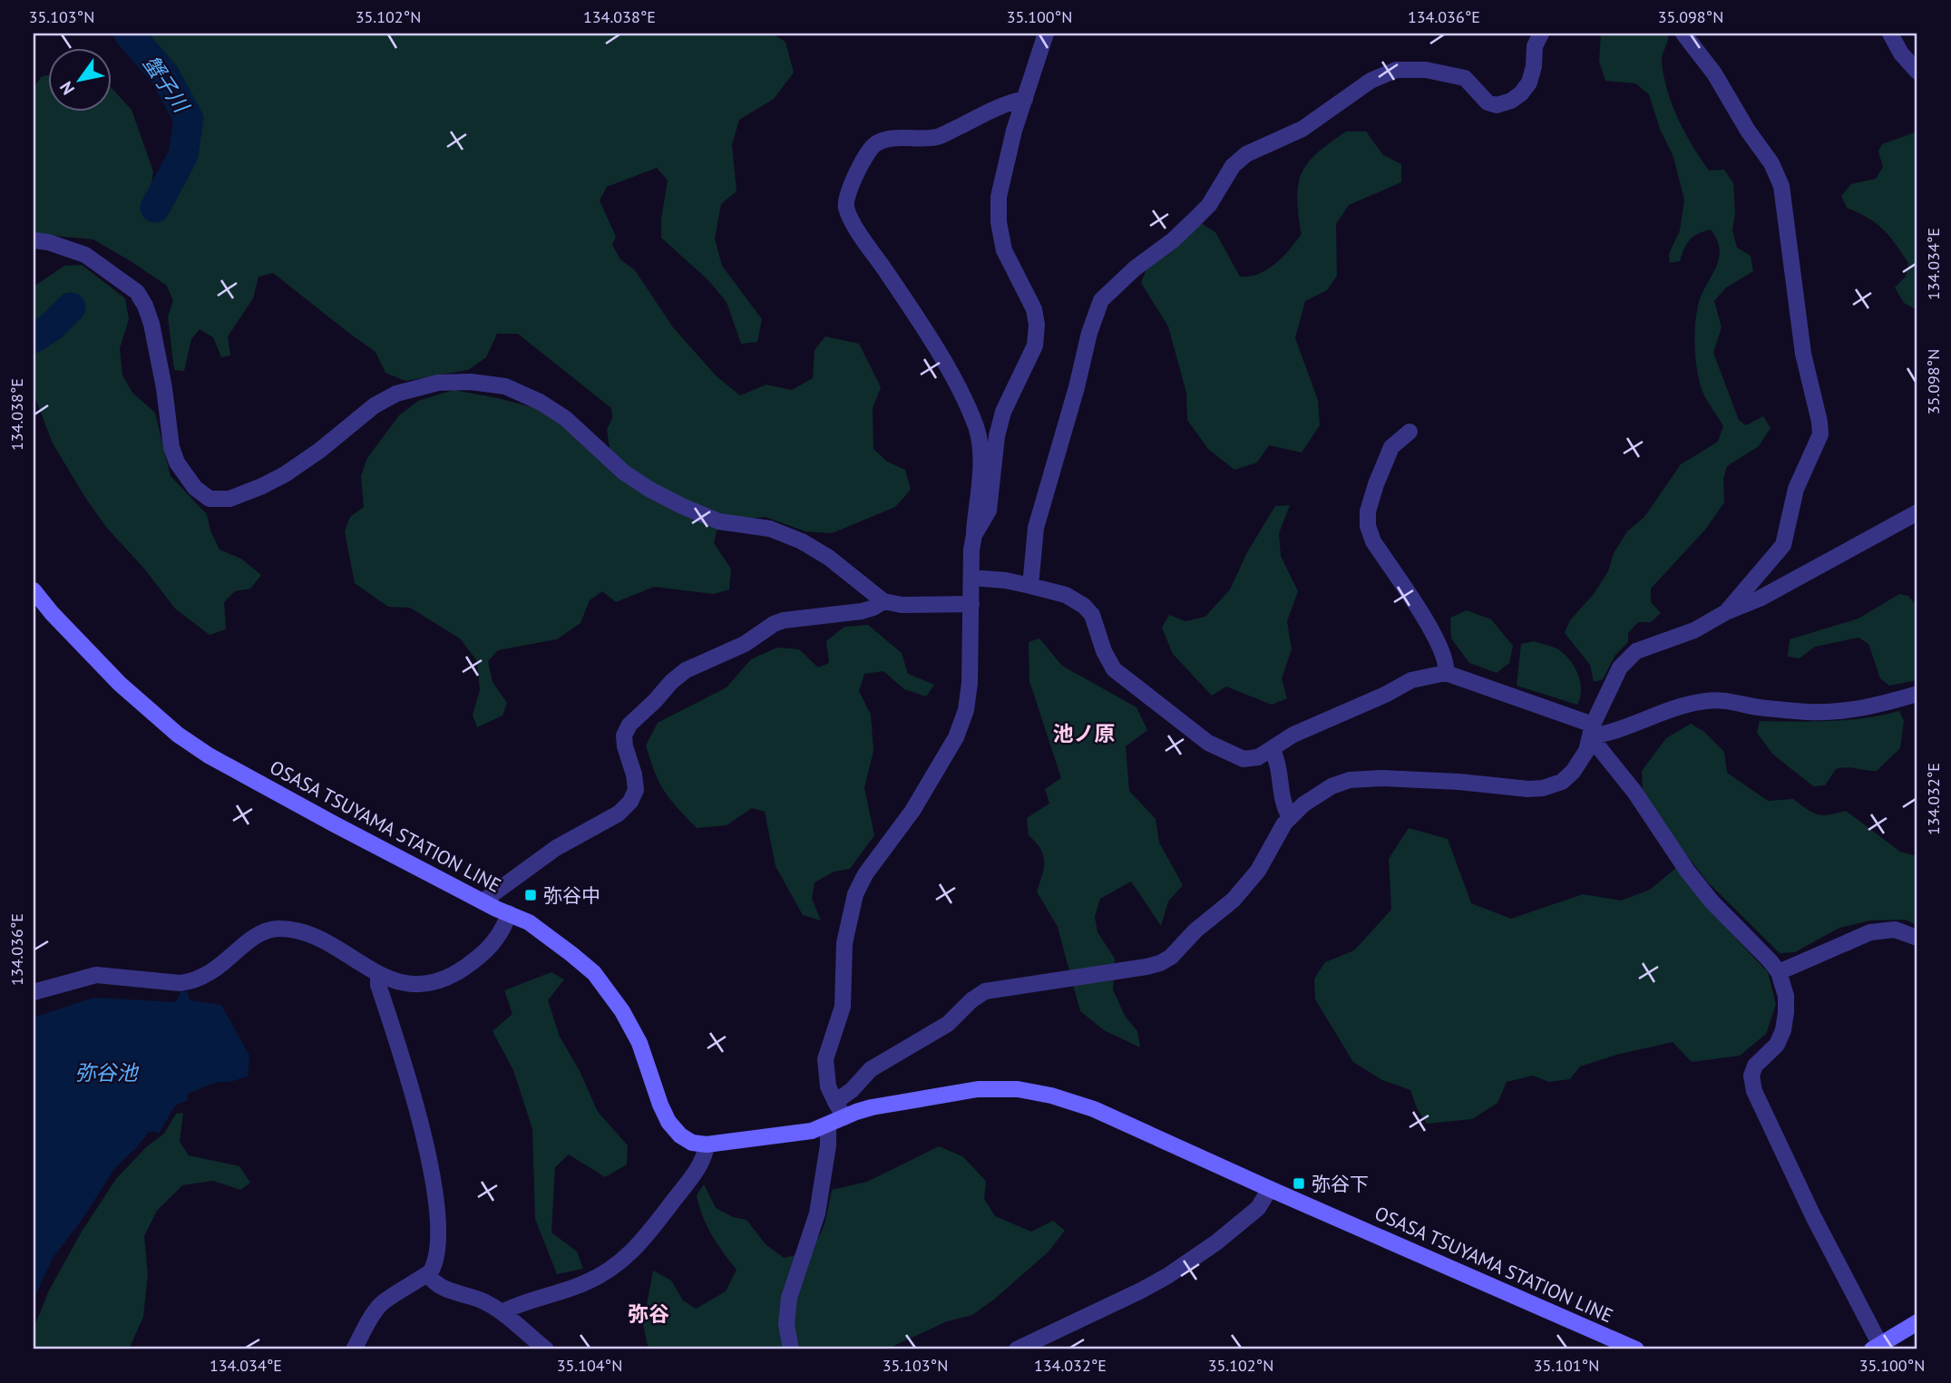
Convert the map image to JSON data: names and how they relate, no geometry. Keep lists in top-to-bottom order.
{
  "streets": {
    "main road": ["OSASA TSUYAMA STATION LINE"]
  },
  "districts": ["池ノ原", "弥谷"],
  "water": ["蟹子川", "弥谷池"],
  "places": {
    "transit": ["弥谷中", "弥谷下"]
  },
  "north": "bottom left",
  "coordinates": [
    "35.103°N",
    "35.102°N",
    "134.038°E",
    "35.100°N",
    "134.036°E",
    "35.098°N",
    "134.034°E",
    "134.032°E",
    "35.104°N",
    "35.101°N"
  ]
}
